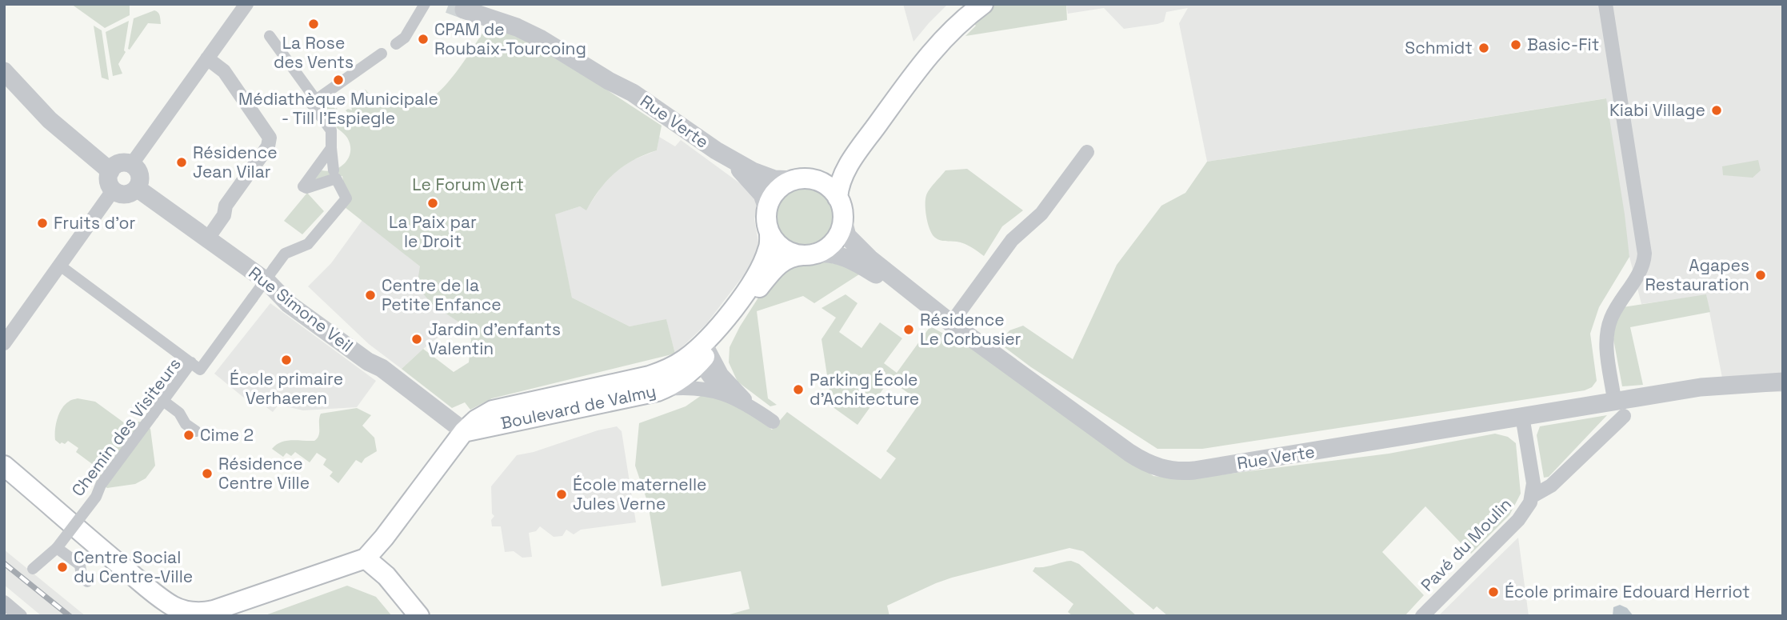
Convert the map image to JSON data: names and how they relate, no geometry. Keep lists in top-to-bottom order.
{
  "streets": {
    "main road": ["Boulevard de Valmy"],
    "street": [
      "Rue Verte",
      "Rue Simone Veil",
      "Chemin des Visiteurs",
      "Pavé du Moulin"
    ]
  },
  "crossings": [
    ["Rue Verte", "Boulevard de Valmy"],
    ["Rue Verte", "Pavé du Moulin"],
    ["Rue Simone Veil", "Boulevard de Valmy"]
  ],
  "parks": ["Le Forum Vert"],
  "places": [
    "La Rose des Vents",
    "CPAM de Roubaix-Tourcoing",
    "Basic-Fit",
    "Schmidt",
    "Médiathèque Municipale - Till l'Espiegle",
    "Kiabi Village",
    "Résidence Jean Vilar",
    "La Paix par le Droit",
    "Fruits d'or",
    "Agapes Restauration",
    "Centre de la Petite Enfance",
    "Résidence Le Corbusier",
    "Jardin d'enfants Valentin",
    "École primaire Verhaeren",
    "Parking École d'Achitecture",
    "Cime 2",
    "Résidence Centre Ville",
    "École maternelle Jules Verne",
    "Centre Social du Centre-Ville",
    "École primaire Edouard Herriot"
  ]
}
